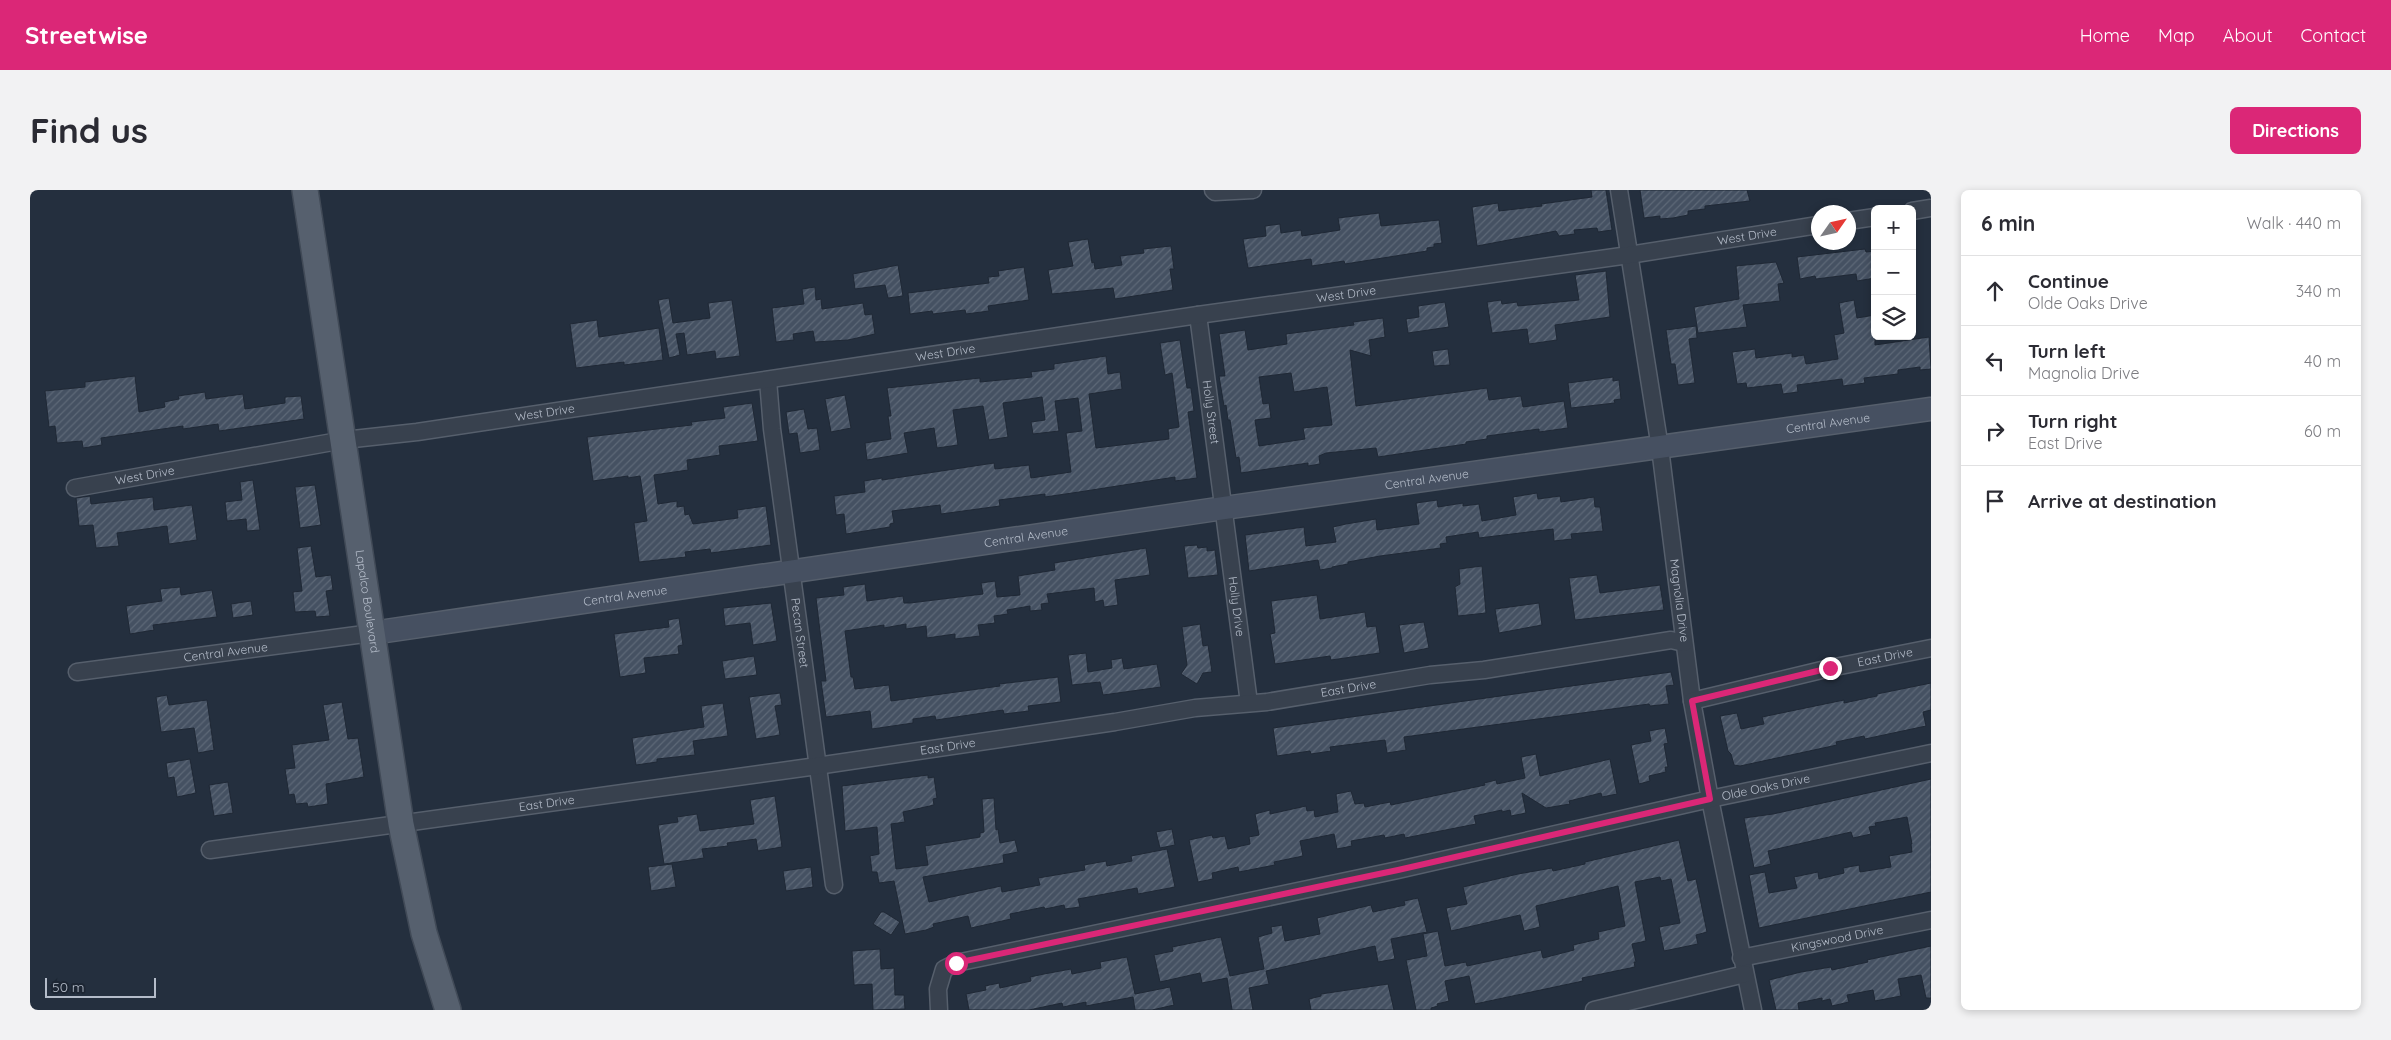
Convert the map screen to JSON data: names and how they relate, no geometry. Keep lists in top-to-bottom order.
{
  "streets": {
    "main road": ["Lapalco Boulevard"],
    "street": [
      "West Drive",
      "Holly Street",
      "Central Avenue",
      "Magnolia Drive",
      "Holly Drive",
      "Pecan Street",
      "East Drive",
      "Olde Oaks Drive",
      "Kingswood Drive"
    ]
  },
  "crossings": [
    ["West Drive", "Holly Street"],
    ["West Drive", "Magnolia Drive"],
    ["West Drive", "Lapalco Boulevard"],
    ["West Drive", "Pecan Street"],
    ["Holly Street", "Central Avenue"],
    ["Holly Street", "Holly Drive"],
    ["Central Avenue", "Magnolia Drive"],
    ["Central Avenue", "Lapalco Boulevard"],
    ["Central Avenue", "Holly Drive"],
    ["Central Avenue", "Pecan Street"],
    ["Magnolia Drive", "East Drive"],
    ["Magnolia Drive", "Olde Oaks Drive"],
    ["Magnolia Drive", "Kingswood Drive"],
    ["Lapalco Boulevard", "East Drive"],
    ["Holly Drive", "East Drive"],
    ["Pecan Street", "East Drive"]
  ],
  "scale_bar": "50 m",
  "north": "top right",
  "page": {
    "header": "Streetwise",
    "nav": [
      "Home",
      "Map",
      "About",
      "Contact"
    ],
    "buttons": "Directions",
    "title": "Find us",
    "heading": ["6 min", "Walk · 440 m"],
    "map_buttons": ["+", "−"],
    "list": [
      ["Continue", "Olde Oaks Drive", "340 m"],
      ["Turn left", "Magnolia Drive", "40 m"],
      ["Turn right", "East Drive", "60 m"],
      "Arrive at destination"
    ],
    "scale": "50 m"
  }
}
